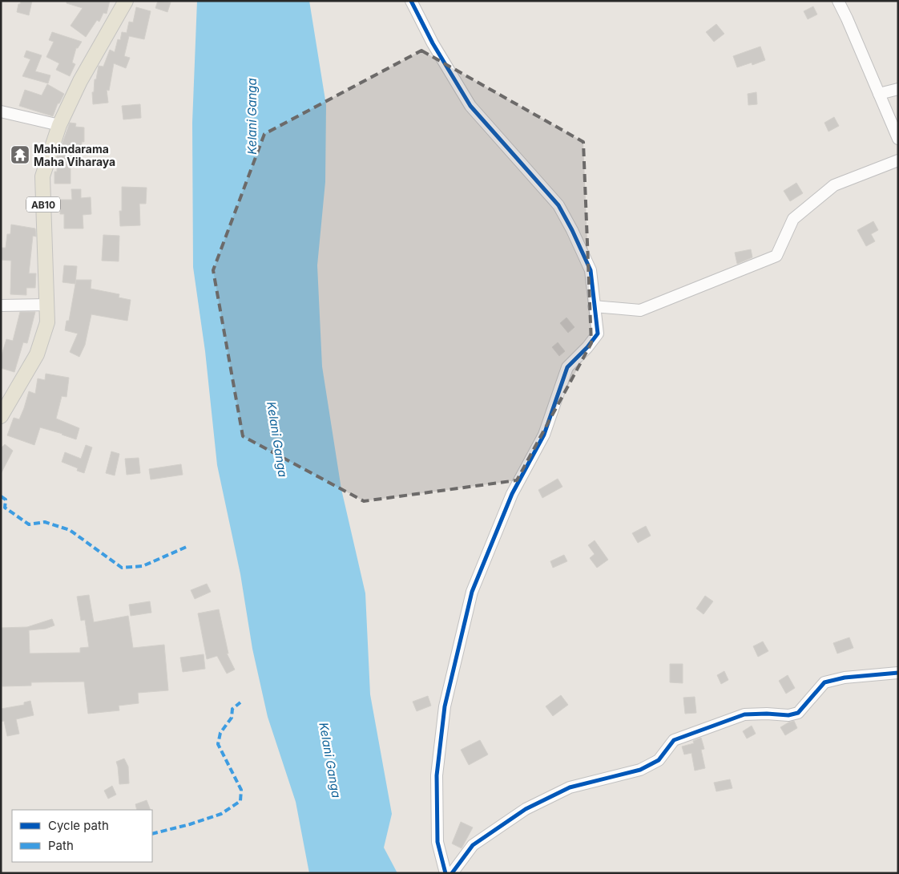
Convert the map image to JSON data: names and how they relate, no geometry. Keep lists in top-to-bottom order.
{
  "streets": {
    "main road": ["AB10"]
  },
  "water": ["Kelani Ganga"],
  "places": {
    "temple": ["Mahindarama Maha Viharaya"]
  },
  "legend": ["Cycle path", "Path"]
}
